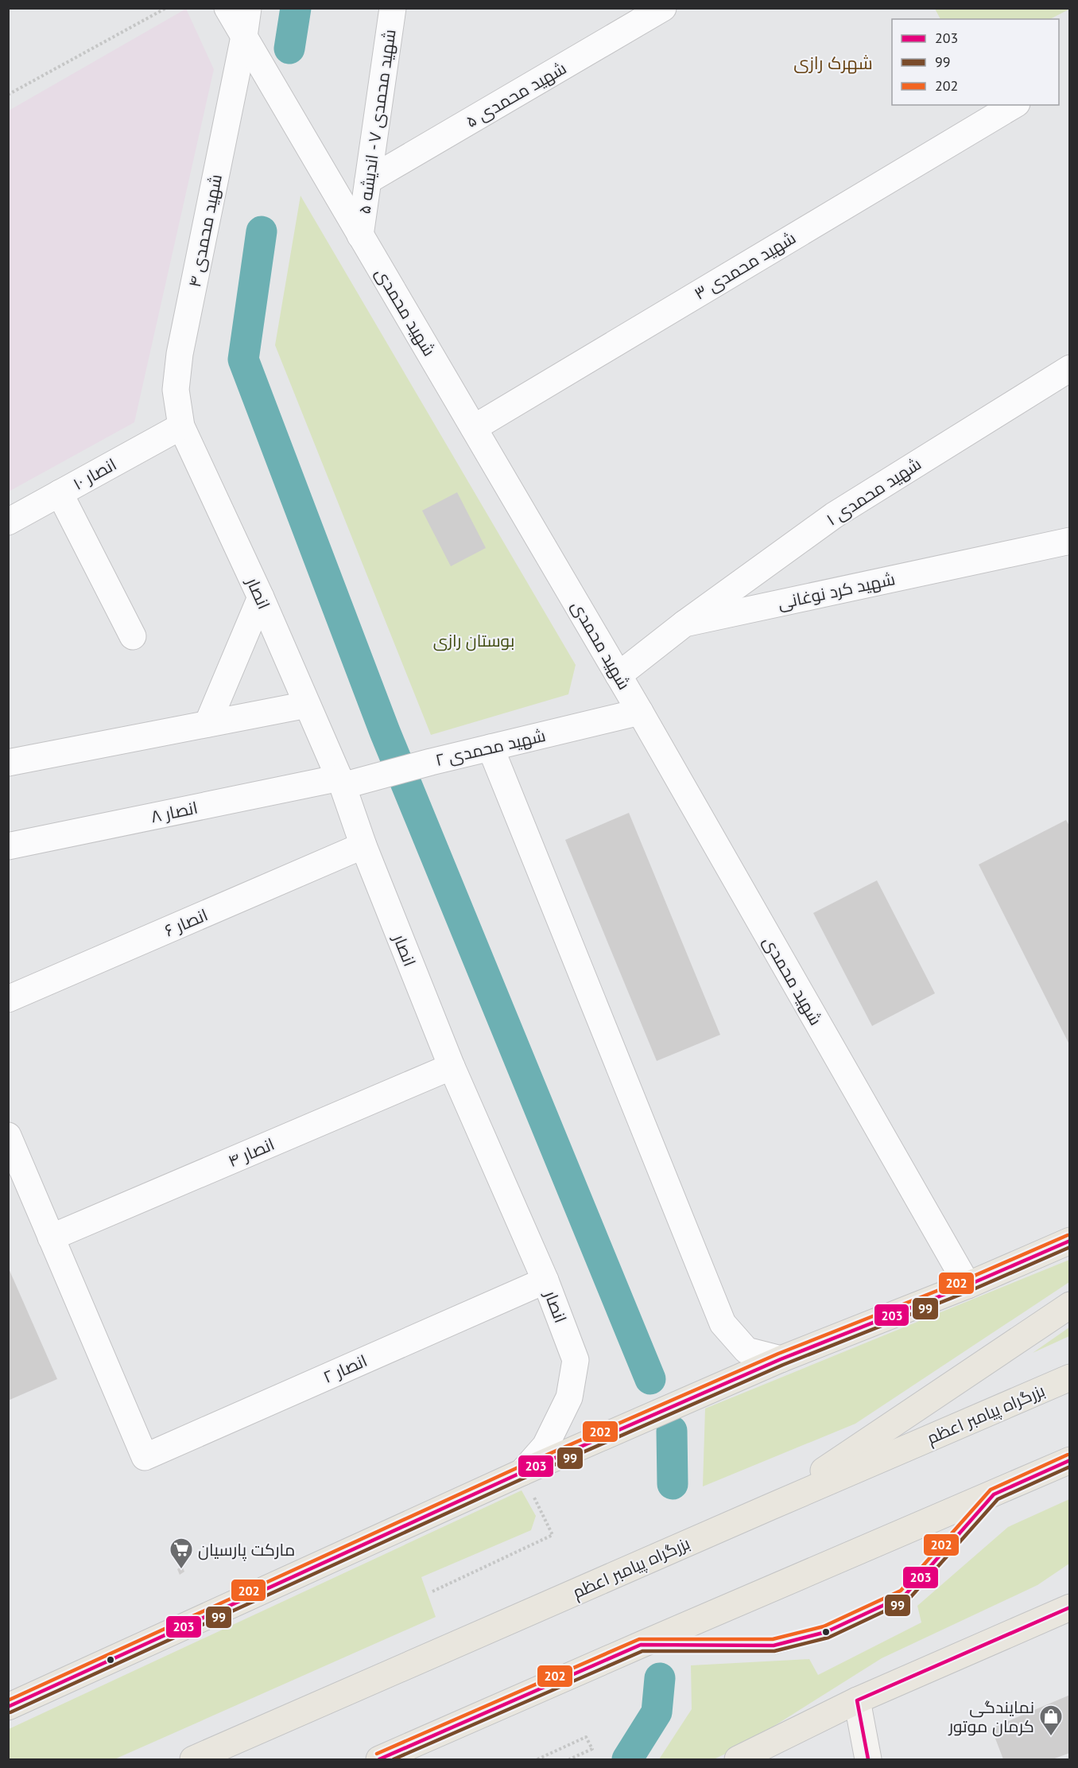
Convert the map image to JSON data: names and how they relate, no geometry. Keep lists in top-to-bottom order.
{
  "streets": {
    "highway": ["بزرگراه پیامبر اعظم"],
    "street": [
      "شهید محمدی ۵",
      "شهید محمدی ۷ - اندیشه ۵",
      "شهید محمدی ۴",
      "شهید محمدی ۳",
      "شهید محمدی",
      "انصار ۱۰",
      "شهید محمدی ۱",
      "شهید کرد نوغانی",
      "انصار",
      "شهید محمدی ۲",
      "انصار ۸",
      "انصار ۶",
      "انصار ۴",
      "انصار ۲"
    ]
  },
  "crossings": [
    ["شهید محمدی ۵", "شهید محمدی ۷ - اندیشه ۵"],
    ["شهید محمدی ۷ - اندیشه ۵", "شهید محمدی"],
    ["شهید محمدی ۴", "شهید محمدی"],
    ["شهید محمدی ۴", "انصار ۱۰"],
    ["شهید محمدی ۴", "انصار"],
    ["شهید محمدی ۳", "شهید محمدی"],
    ["شهید محمدی", "شهید کرد نوغانی"],
    ["شهید محمدی", "شهید محمدی ۲"],
    ["انصار ۱۰", "انصار"],
    ["شهید محمدی ۱", "شهید کرد نوغانی"],
    ["انصار", "شهید محمدی ۲"],
    ["انصار", "انصار ۸"],
    ["انصار", "انصار ۶"],
    ["انصار", "انصار ۴"],
    ["انصار", "انصار ۲"],
    ["شهید محمدی ۲", "انصار ۸"],
    ["انصار ۴", "انصار ۲"]
  ],
  "districts": ["شهرک رازی"],
  "parks": ["بوستان رازی"],
  "places": {
    "supermarket": ["مارکت پارسیان"],
    "shop": ["نمایندگی کرمان موتور"]
  },
  "lines": ["transit line 202", "transit line 203", "transit line 99"],
  "legend": ["203", "99", "202"]
}
